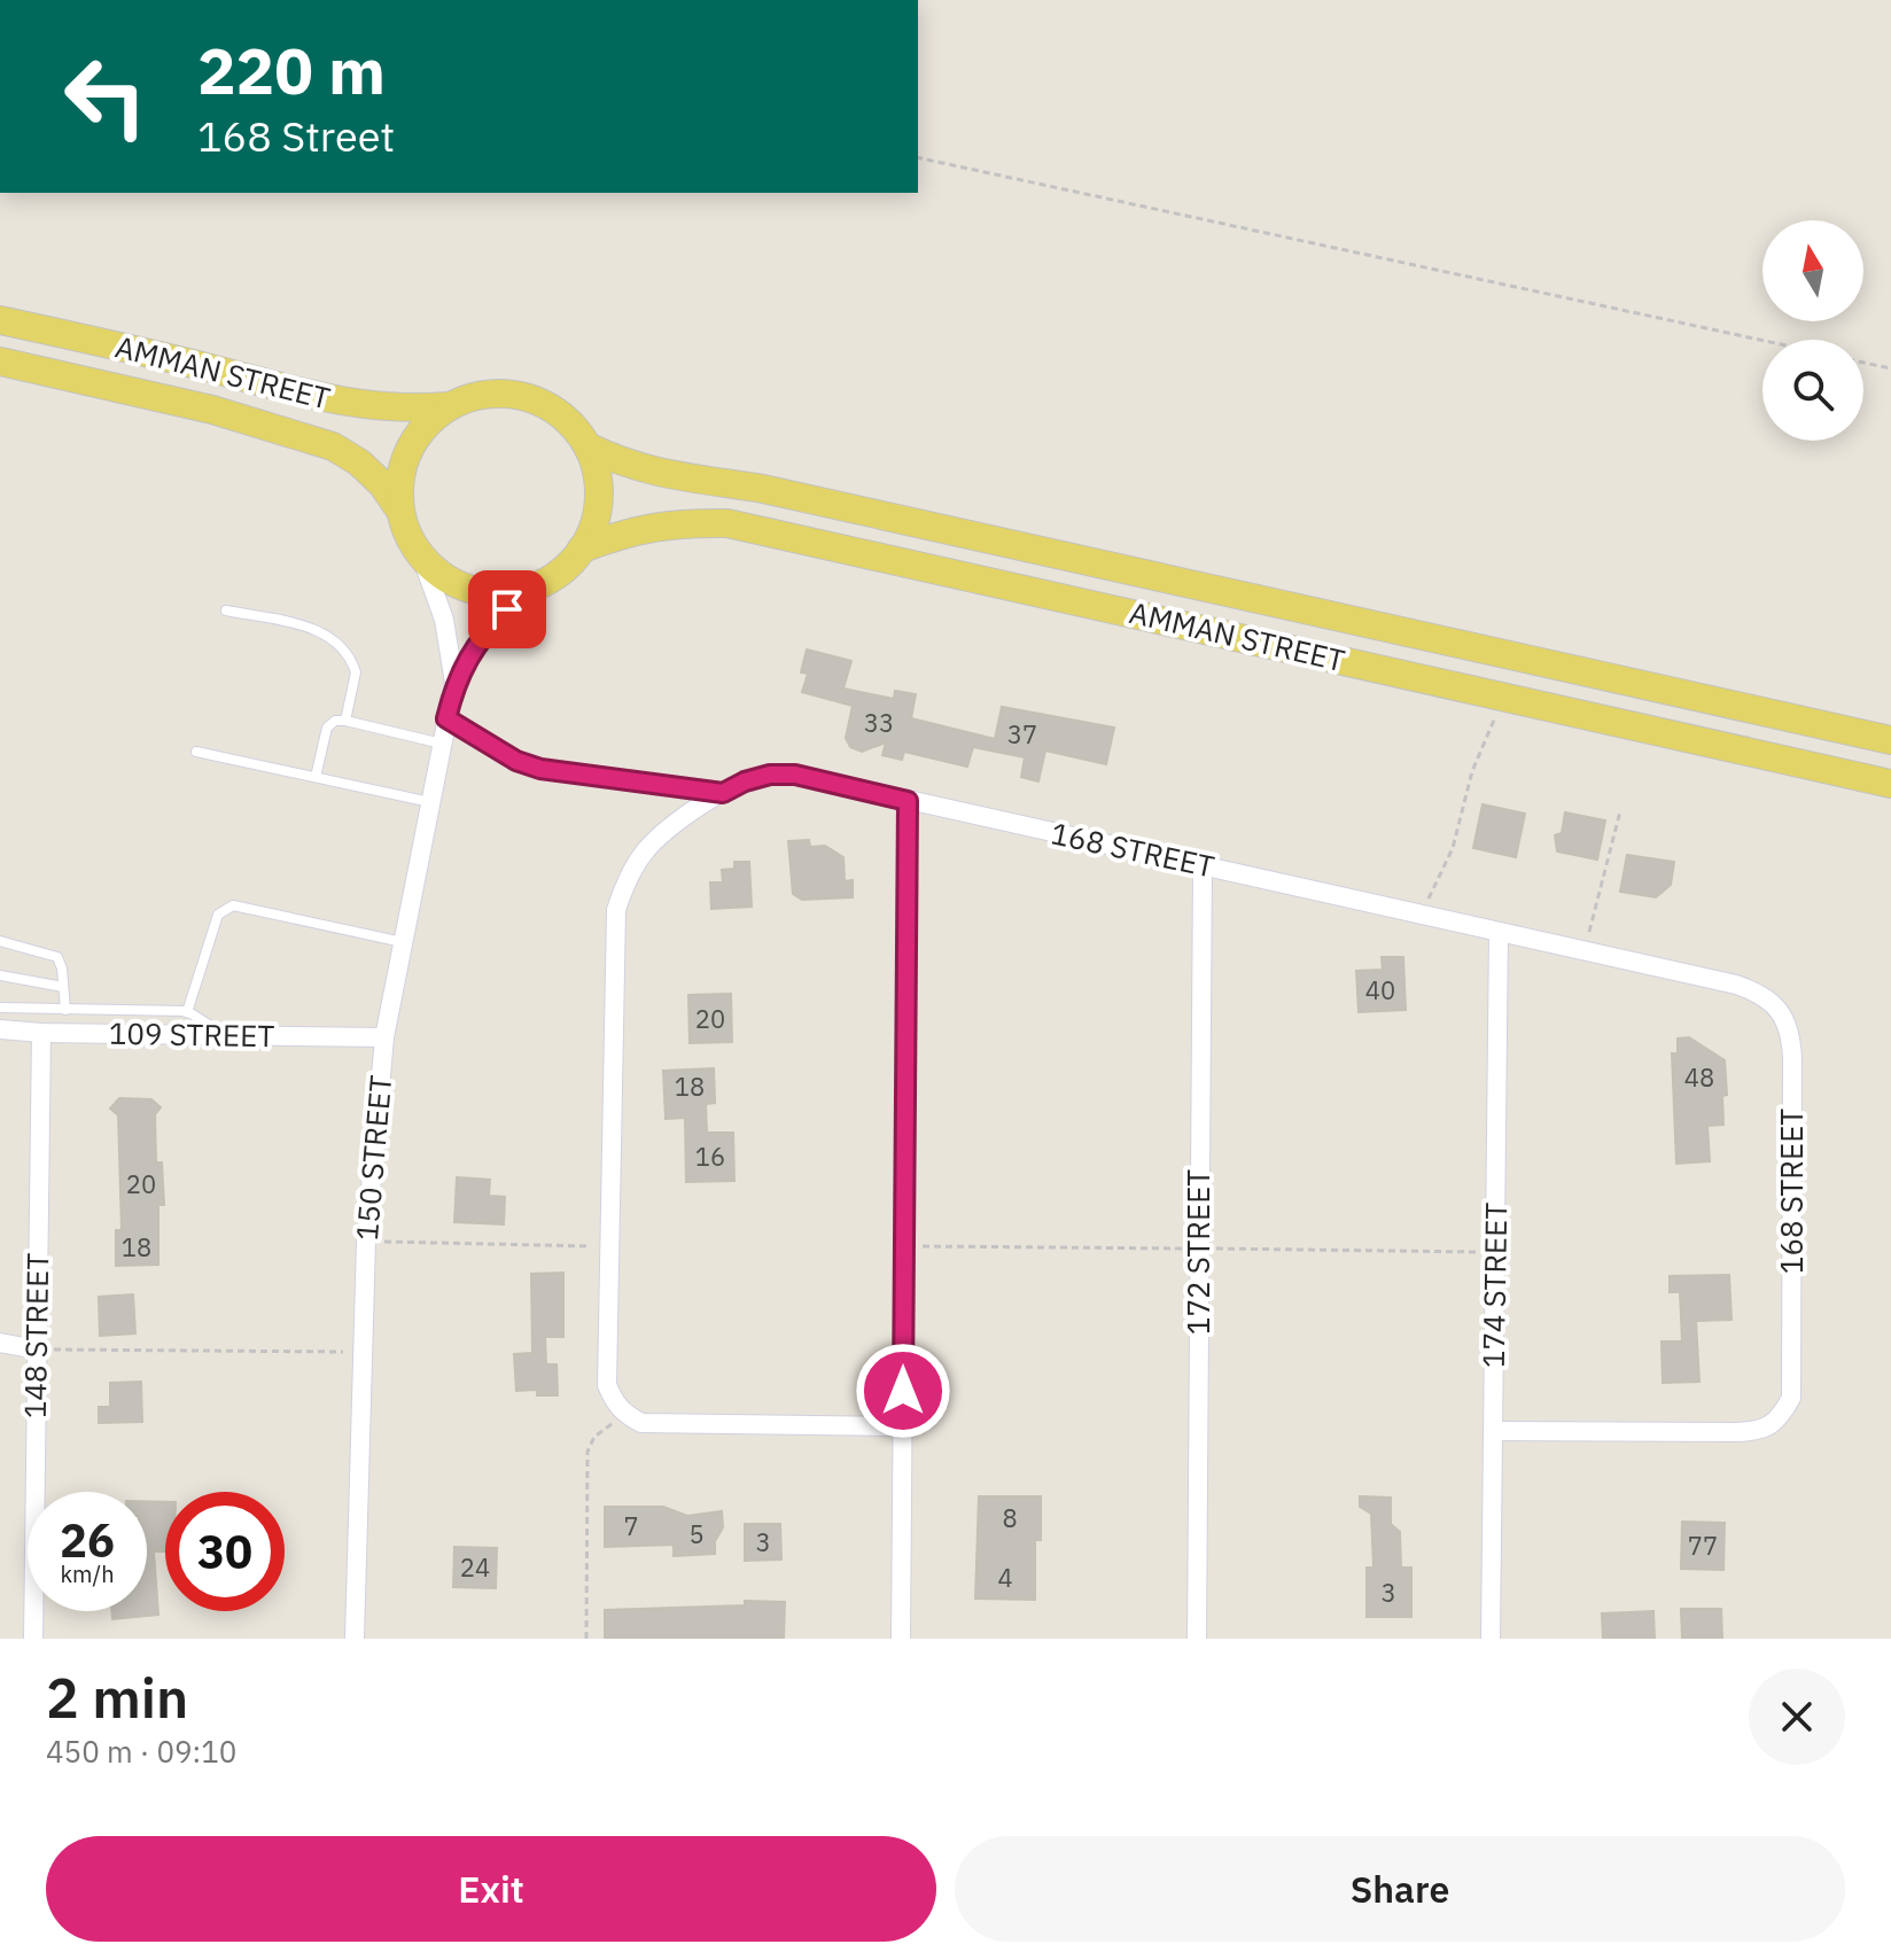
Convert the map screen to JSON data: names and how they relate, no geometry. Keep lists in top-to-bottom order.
{
  "streets": {
    "main road": ["AMMAN STREET"],
    "street": [
      "168 STREET",
      "109 STREET",
      "150 STREET",
      "172 STREET",
      "174 STREET",
      "148 STREET"
    ]
  },
  "crossings": [
    ["AMMAN STREET", "150 STREET"],
    ["168 STREET", "172 STREET"],
    ["168 STREET", "174 STREET"],
    ["109 STREET", "150 STREET"],
    ["109 STREET", "148 STREET"]
  ],
  "house_numbers": [
    "33",
    "37",
    "40",
    "20",
    "48",
    "18",
    "16",
    "20",
    "18",
    "8",
    "7",
    "5",
    "3",
    "77",
    "24",
    "4",
    "3"
  ],
  "north": "top",
  "page": {
    "turn": ["220 m", "168 Street"],
    "speed": "26 km/h",
    "limit": "30",
    "heading": ["2 min", "450 m · 09:10"],
    "buttons": ["Exit", "Share"]
  }
}
